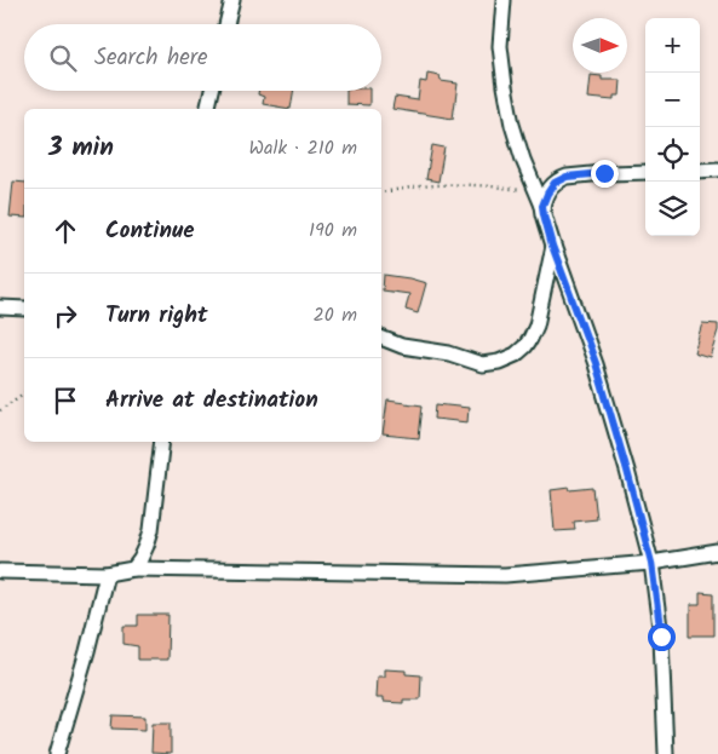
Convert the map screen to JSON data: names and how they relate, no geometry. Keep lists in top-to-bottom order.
{
  "north": "right",
  "page": {
    "map_buttons": ["+", "−"],
    "search": "Search here",
    "heading": ["3 min", "Walk · 210 m"],
    "list": [
      ["Continue", "190 m"],
      ["Turn right", "20 m"],
      "Arrive at destination"
    ]
  }
}
